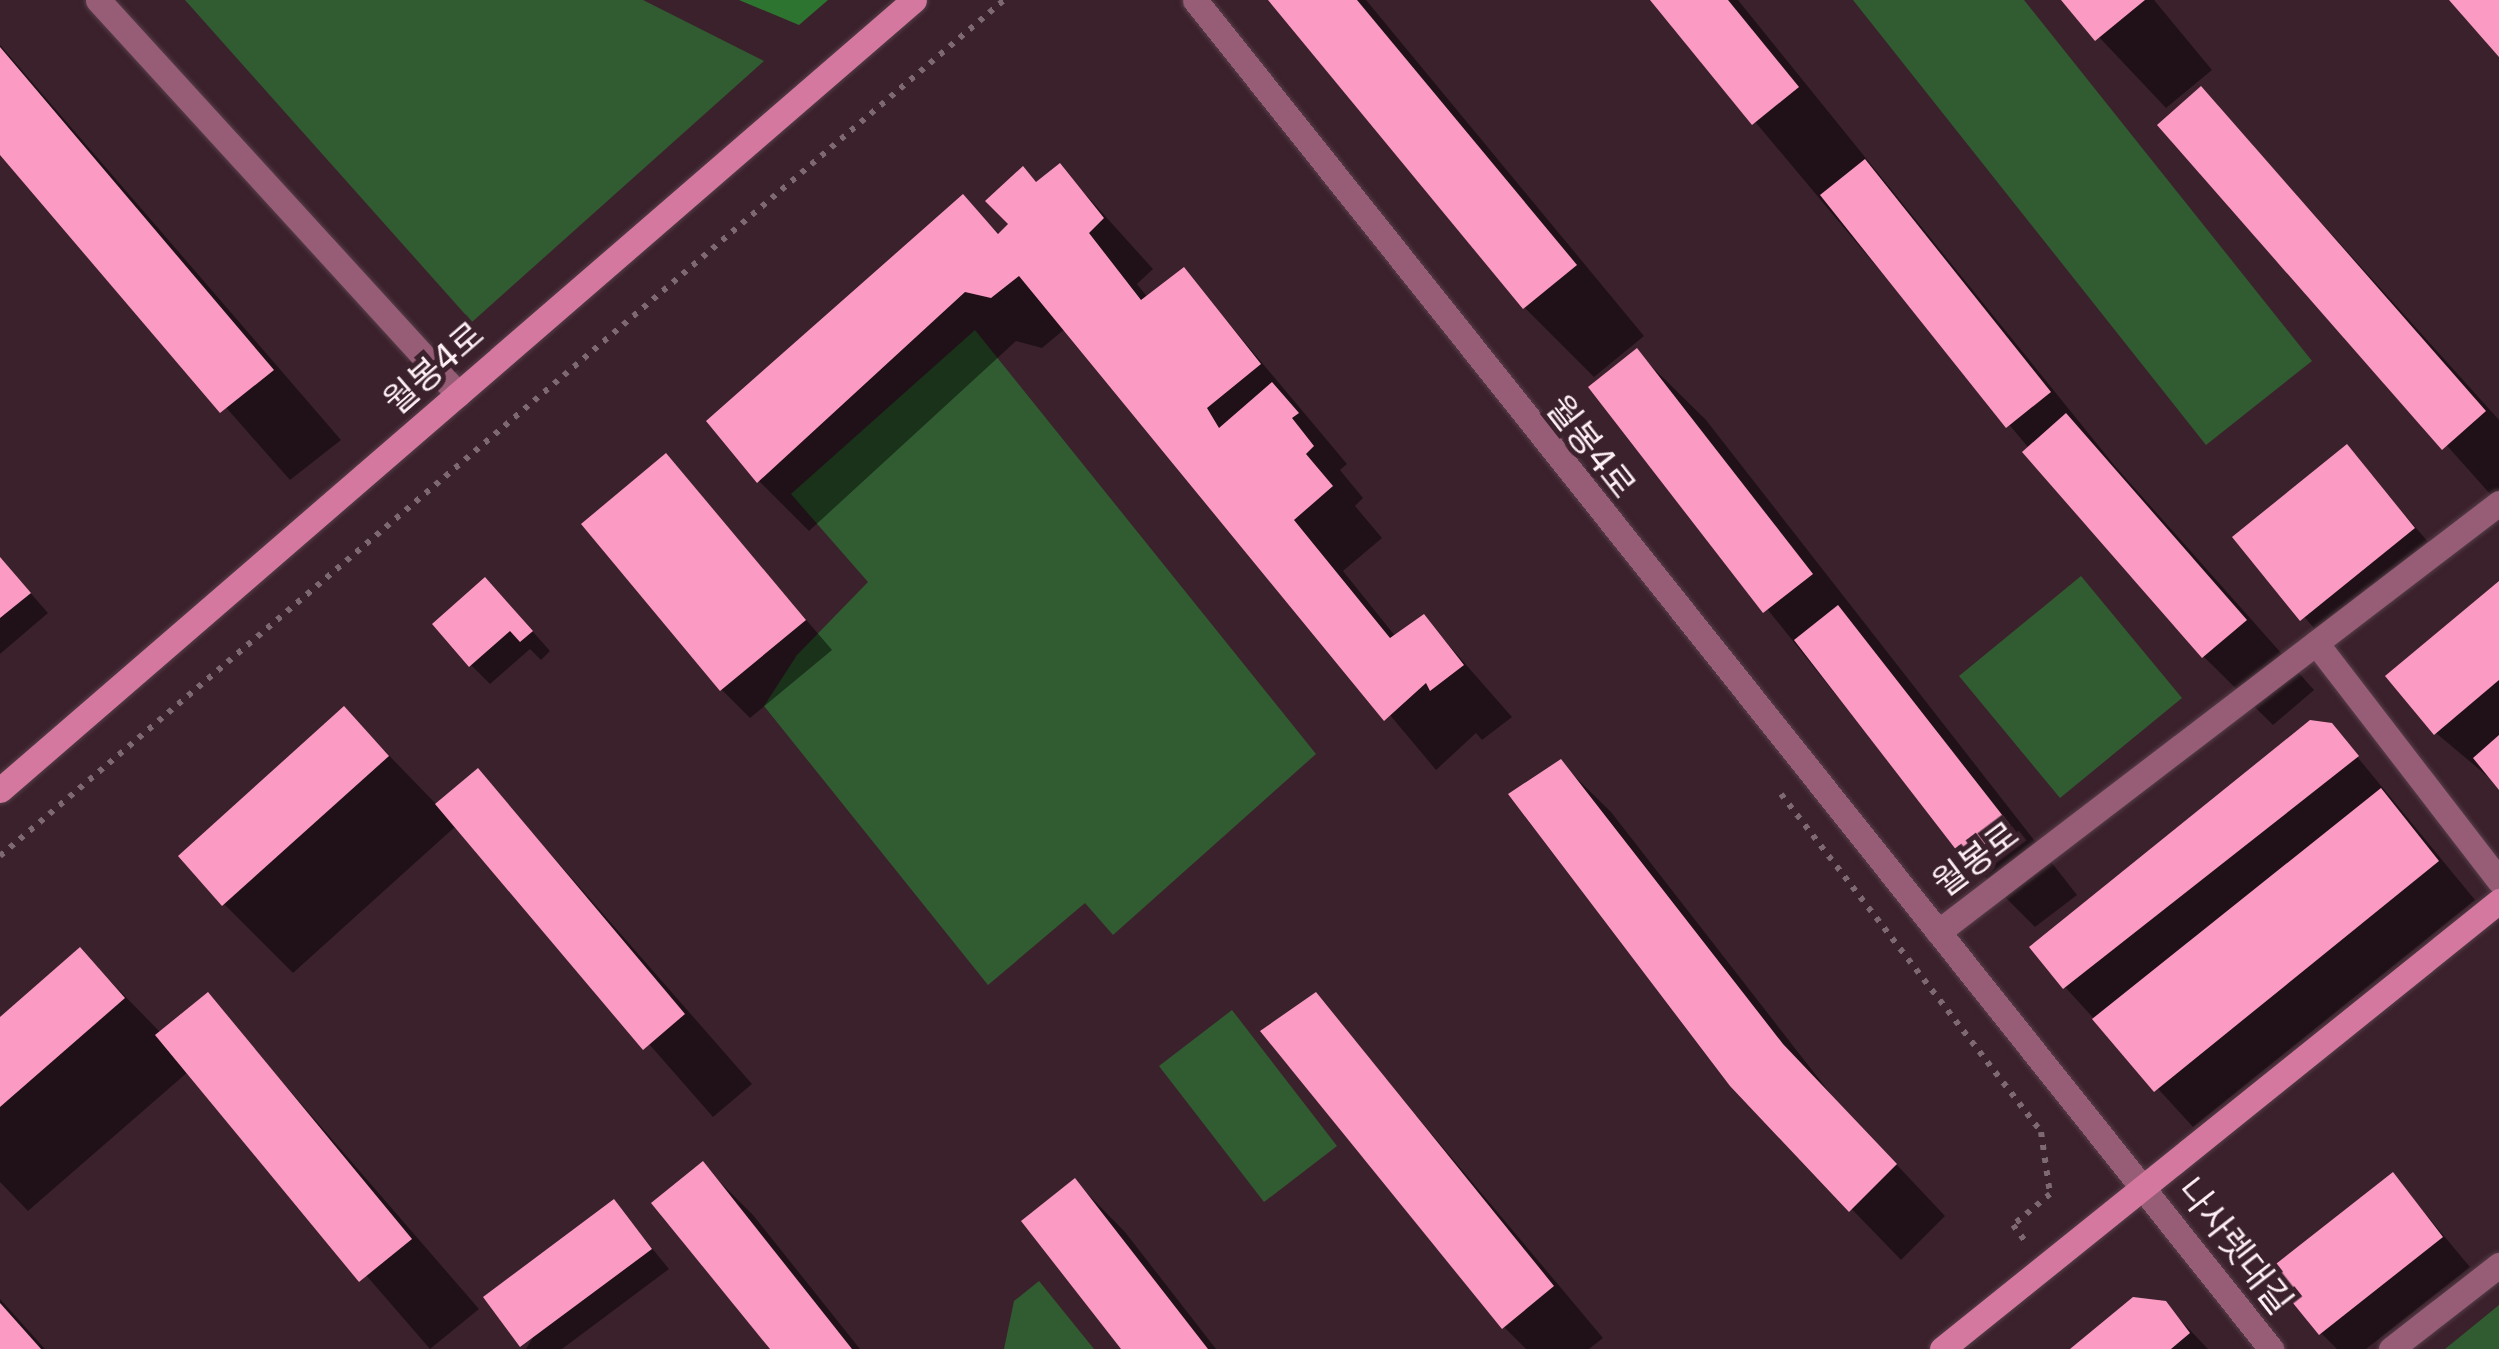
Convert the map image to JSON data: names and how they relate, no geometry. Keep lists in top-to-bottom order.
{
  "streets": {
    "street": ["월봉4로", "월봉로", "나사렛대길"]
  },
  "crossings": [
    ["월봉4로", "월봉로"],
    ["월봉로", "나사렛대길"]
  ]
}
